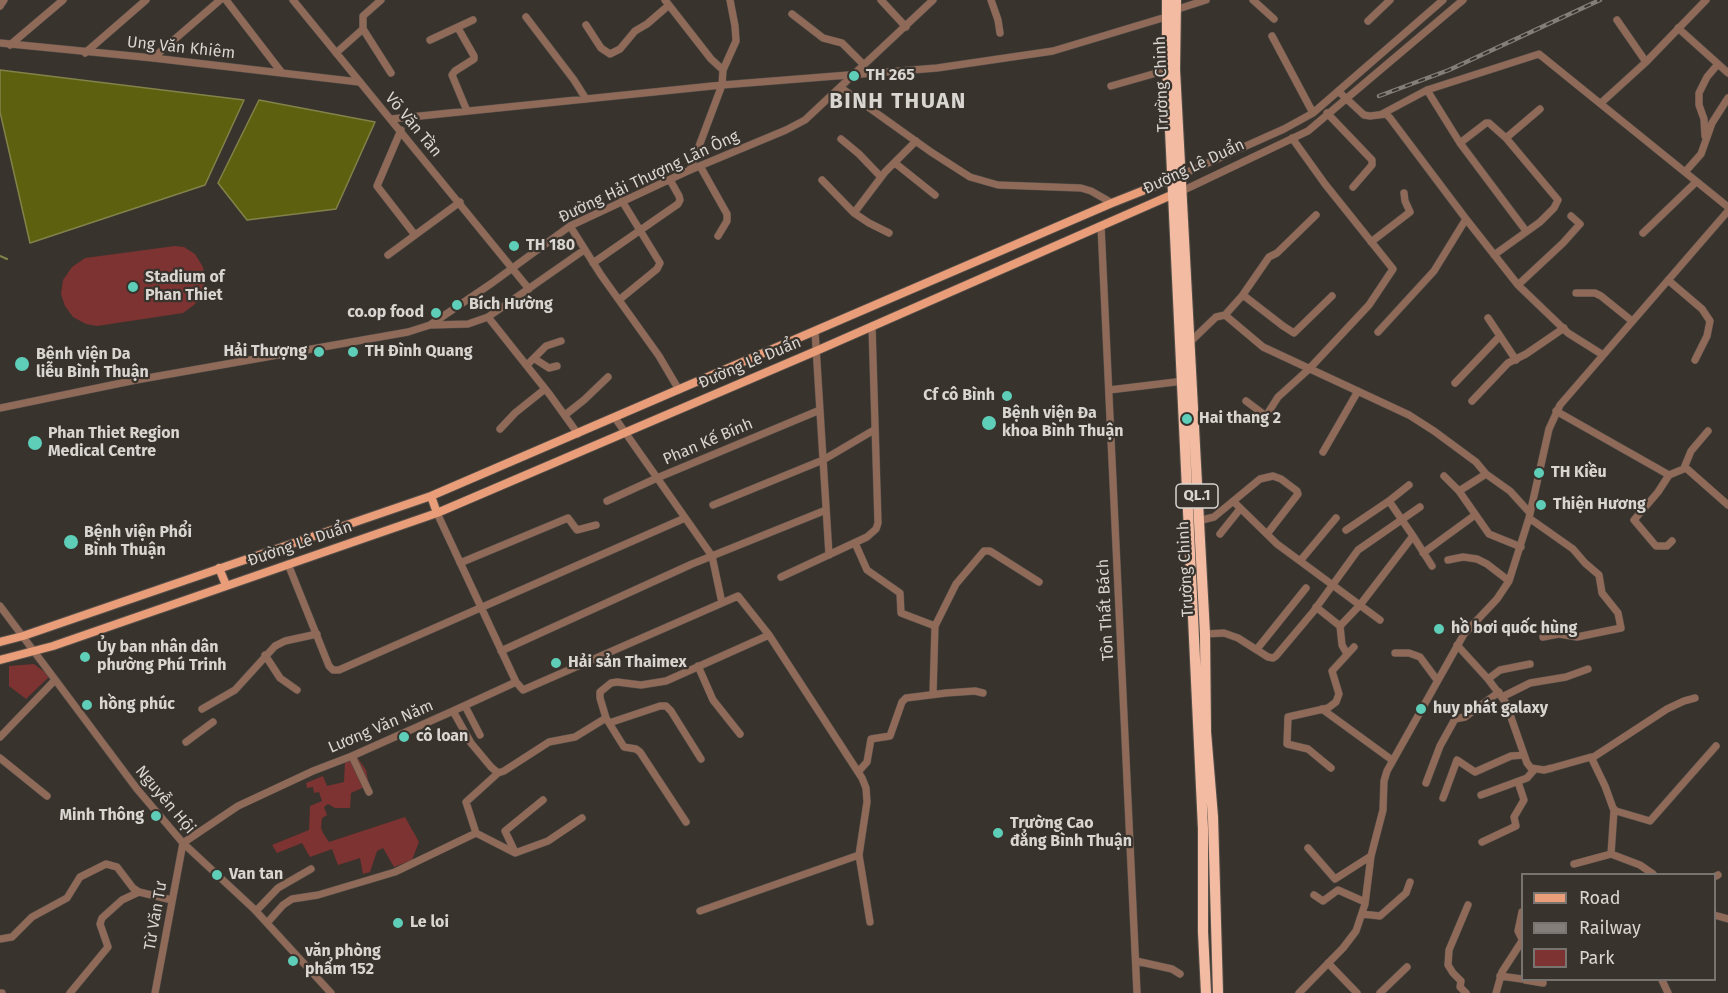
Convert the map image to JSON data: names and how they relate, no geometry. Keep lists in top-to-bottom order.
{
  "streets": {
    "highway": ["Trường Chinh", "QL.1"],
    "main road": ["Đường Lê Duẩn"],
    "street": [
      "Ung Văn Khiêm",
      "Võ Văn Tần",
      "Đường Hải Thượng Lãn Ông",
      "Phan Kế Bính",
      "Tôn Thất Bách",
      "Lương Văn Năm",
      "Nguyễn Hội",
      "Từ Văn Tư"
    ]
  },
  "crossings": [
    ["Ung Văn Khiêm", "Võ Văn Tần"],
    ["Trường Chinh", "Đường Lê Duẩn"],
    ["Võ Văn Tần", "Đường Hải Thượng Lãn Ông"],
    ["Đường Lê Duẩn", "Tôn Thất Bách"],
    ["Đường Lê Duẩn", "Nguyễn Hội"],
    ["Lương Văn Năm", "Nguyễn Hội"],
    ["Lương Văn Năm", "Từ Văn Tư"],
    ["Nguyễn Hội", "Từ Văn Tư"]
  ],
  "districts": ["BINH THUAN"],
  "places": [
    "TH 265",
    "TH 180",
    "Stadium of Phan Thiet",
    "Bích Hường",
    "co.op food",
    "Hải Thượng",
    "TH Đình Quang",
    "Bệnh viện Da liễu Bình Thuận",
    "Cf cô Bình",
    "Hai thang 2",
    "Bệnh viện Đa khoa Bình Thuận",
    "Phan Thiet Region Medical Centre",
    "TH Kiều",
    "Thiện Hương",
    "Bệnh viện Phổi Bình Thuận",
    "hồ bơi quốc hùng",
    "Ủy ban nhân dân phường Phú Trinh",
    "Hải sản Thaimex",
    "hồng phúc",
    "huy phát galaxy",
    "cô loan",
    "Minh Thông",
    "Trường Cao đẳng Bình Thuận",
    "Van tan",
    "Le loi",
    "văn phòng phẩm 152"
  ],
  "legend": ["Road", "Railway", "Park"]
}
